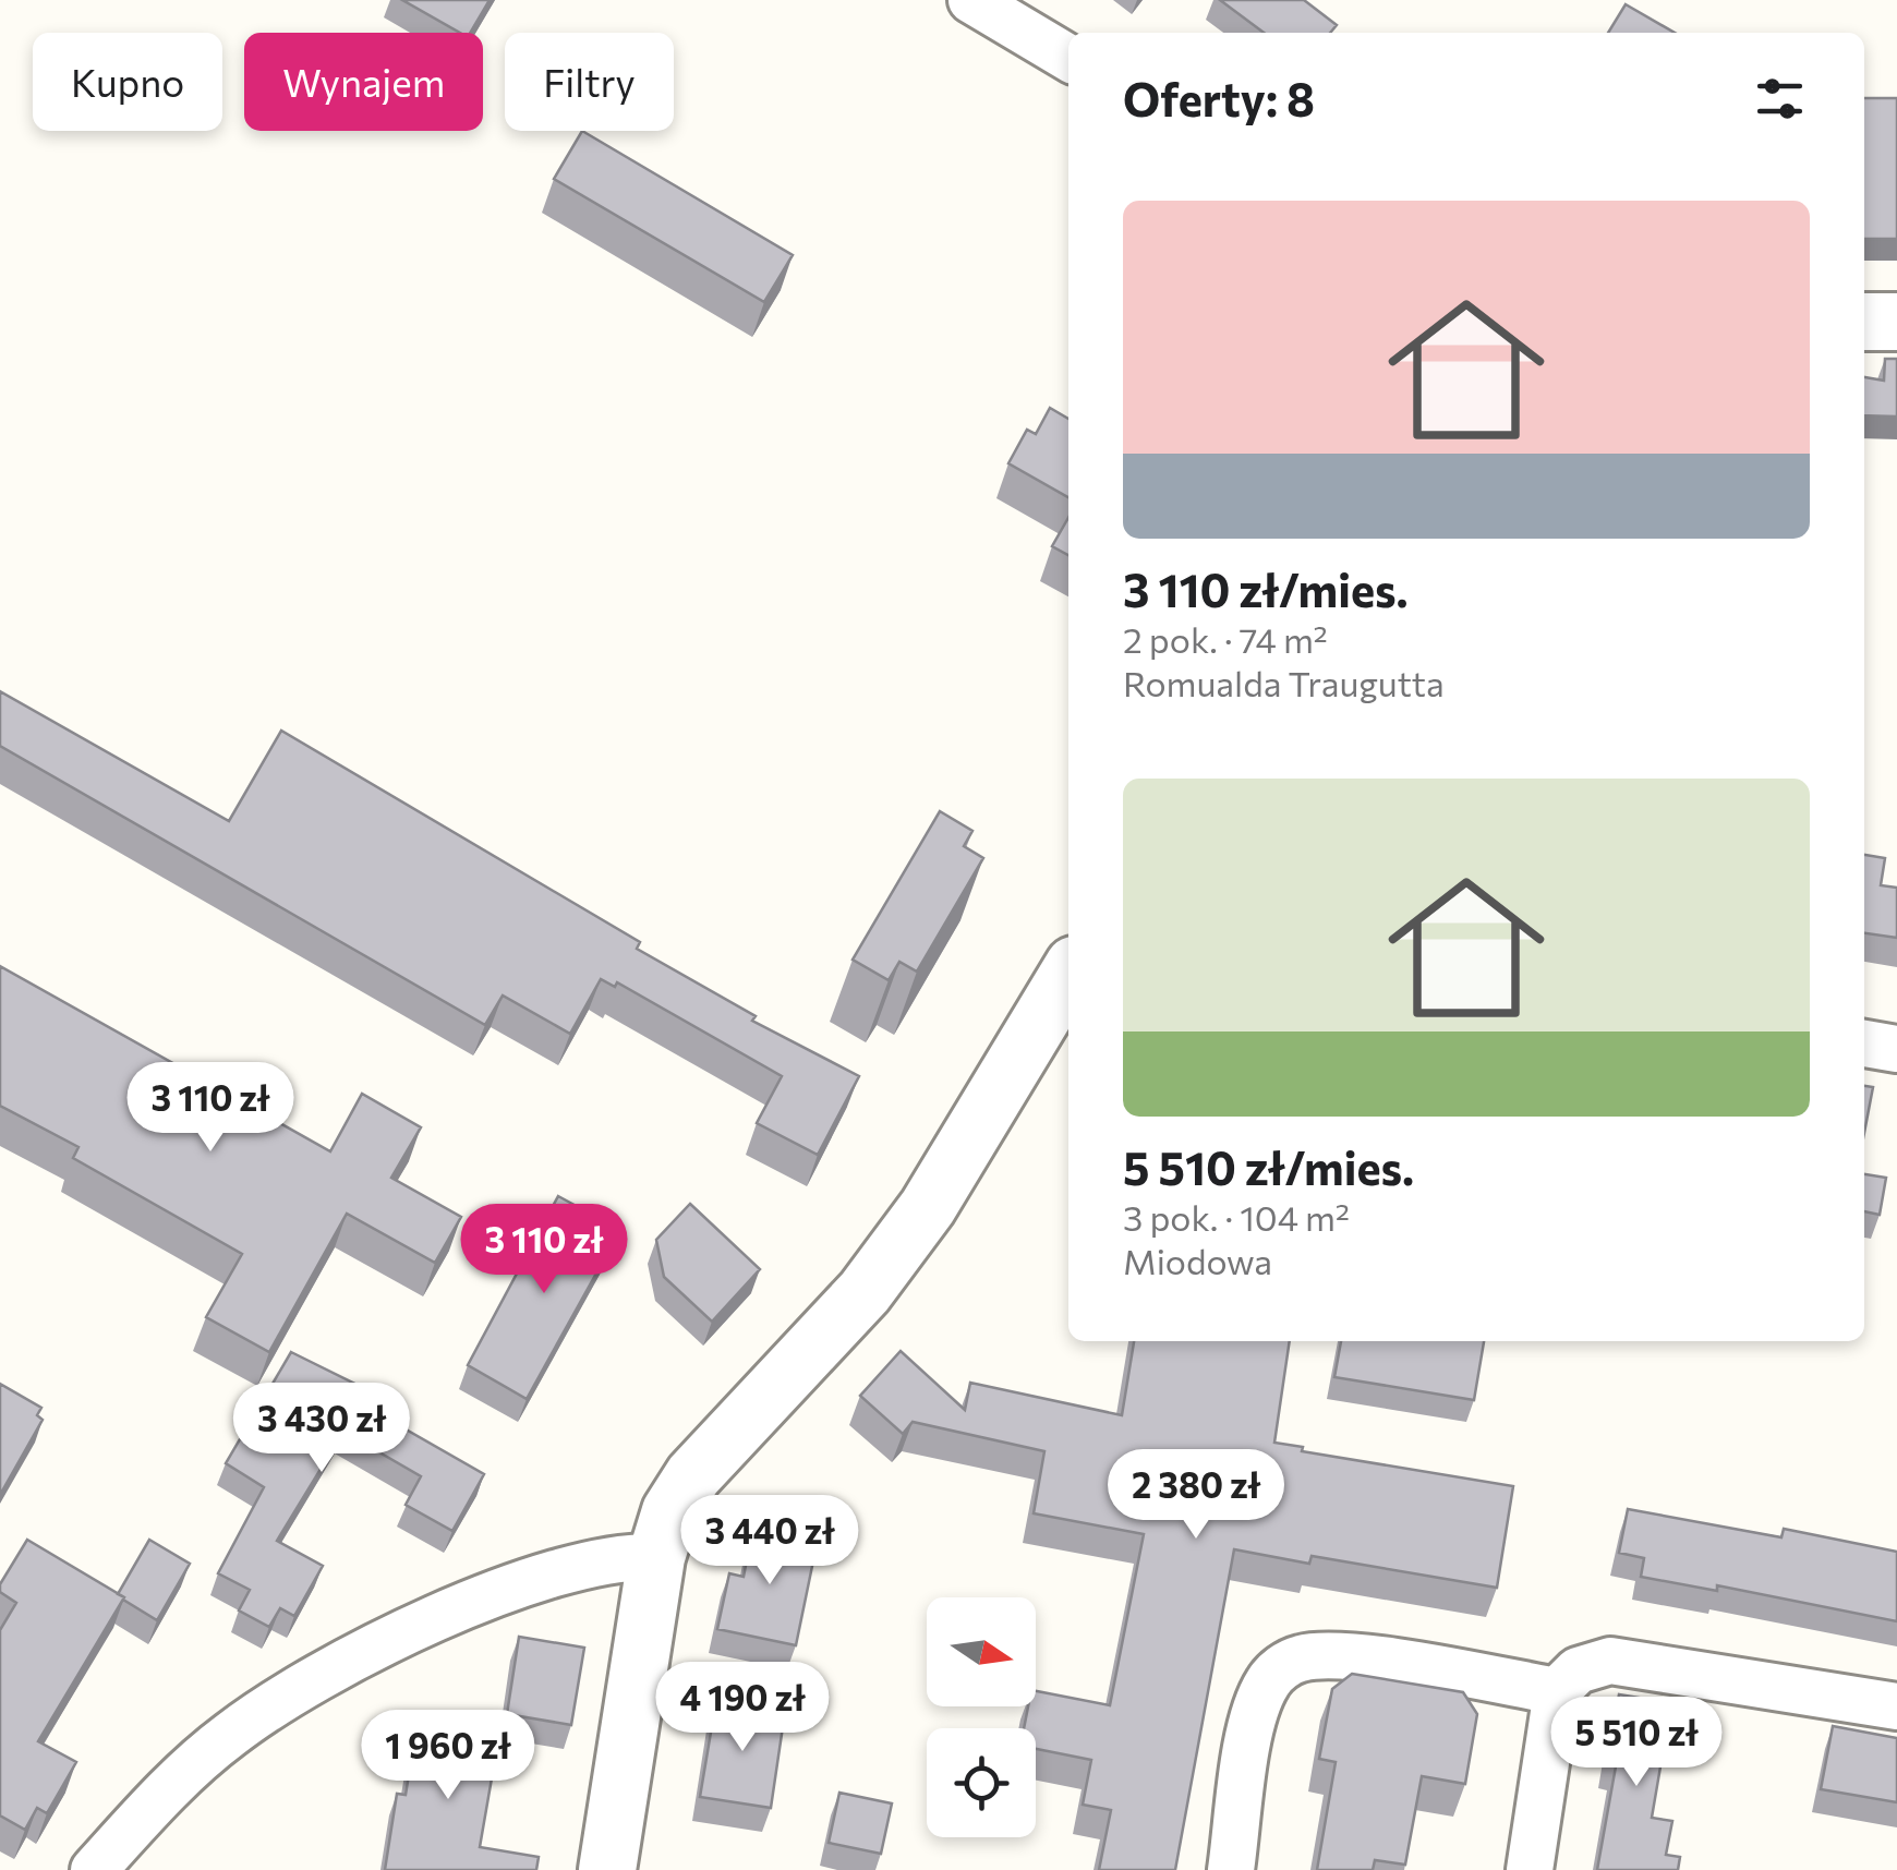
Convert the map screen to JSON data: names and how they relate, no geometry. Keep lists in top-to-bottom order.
{
  "north": "right",
  "page": {
    "chip": ["Kupno", "Wynajem", "Filtry"],
    "heading": "Oferty: 8",
    "list": [
      {
        "name": "3 110 zł/mies.",
        "note": "2 pok. · 74 m² · Romualda Traugutta"
      },
      {
        "name": "5 510 zł/mies.",
        "note": "3 pok. · 104 m² · Miodowa"
      }
    ],
    "price": [
      "3 110 zł",
      "3 110 zł",
      "3 430 zł",
      "2 380 zł",
      "3 440 zł",
      "4 190 zł",
      "5 510 zł",
      "1 960 zł"
    ]
  }
}
